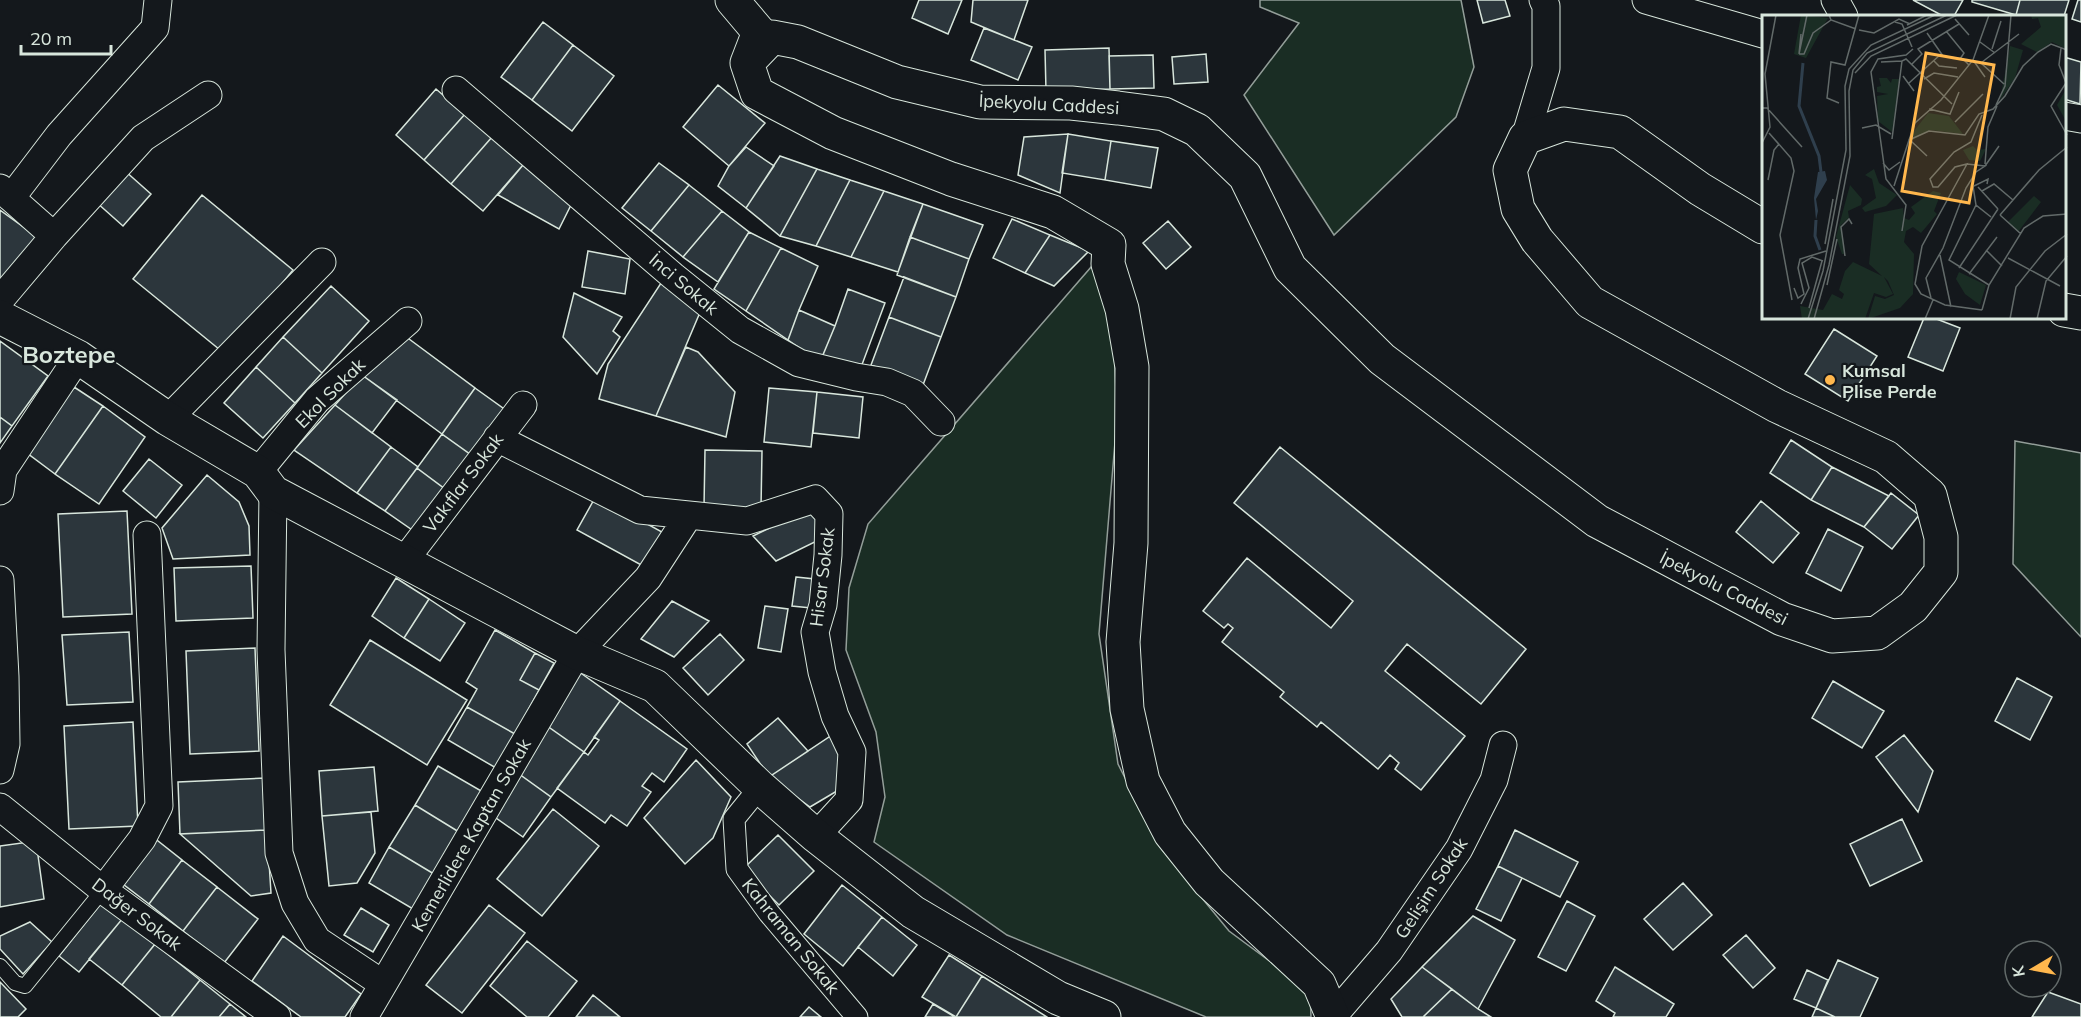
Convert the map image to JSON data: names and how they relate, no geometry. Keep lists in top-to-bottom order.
{
  "streets": {
    "street": [
      "İpekyolu Caddesi",
      "İnci Sokak",
      "Ekol Sokak",
      "Vakıflar Sokak",
      "Hisar Sokak",
      "Kemerlidere Kaptan Sokak",
      "Gelişim Sokak",
      "Dağer Sokak",
      "Kahraman Sokak"
    ]
  },
  "crossings": [
    ["Vakıflar Sokak", "Hisar Sokak"],
    ["Hisar Sokak", "Kemerlidere Kaptan Sokak"]
  ],
  "districts": ["Boztepe"],
  "places": ["Kumsal Plise Perde"],
  "scale_bar": "20 m",
  "north": "left"
}
